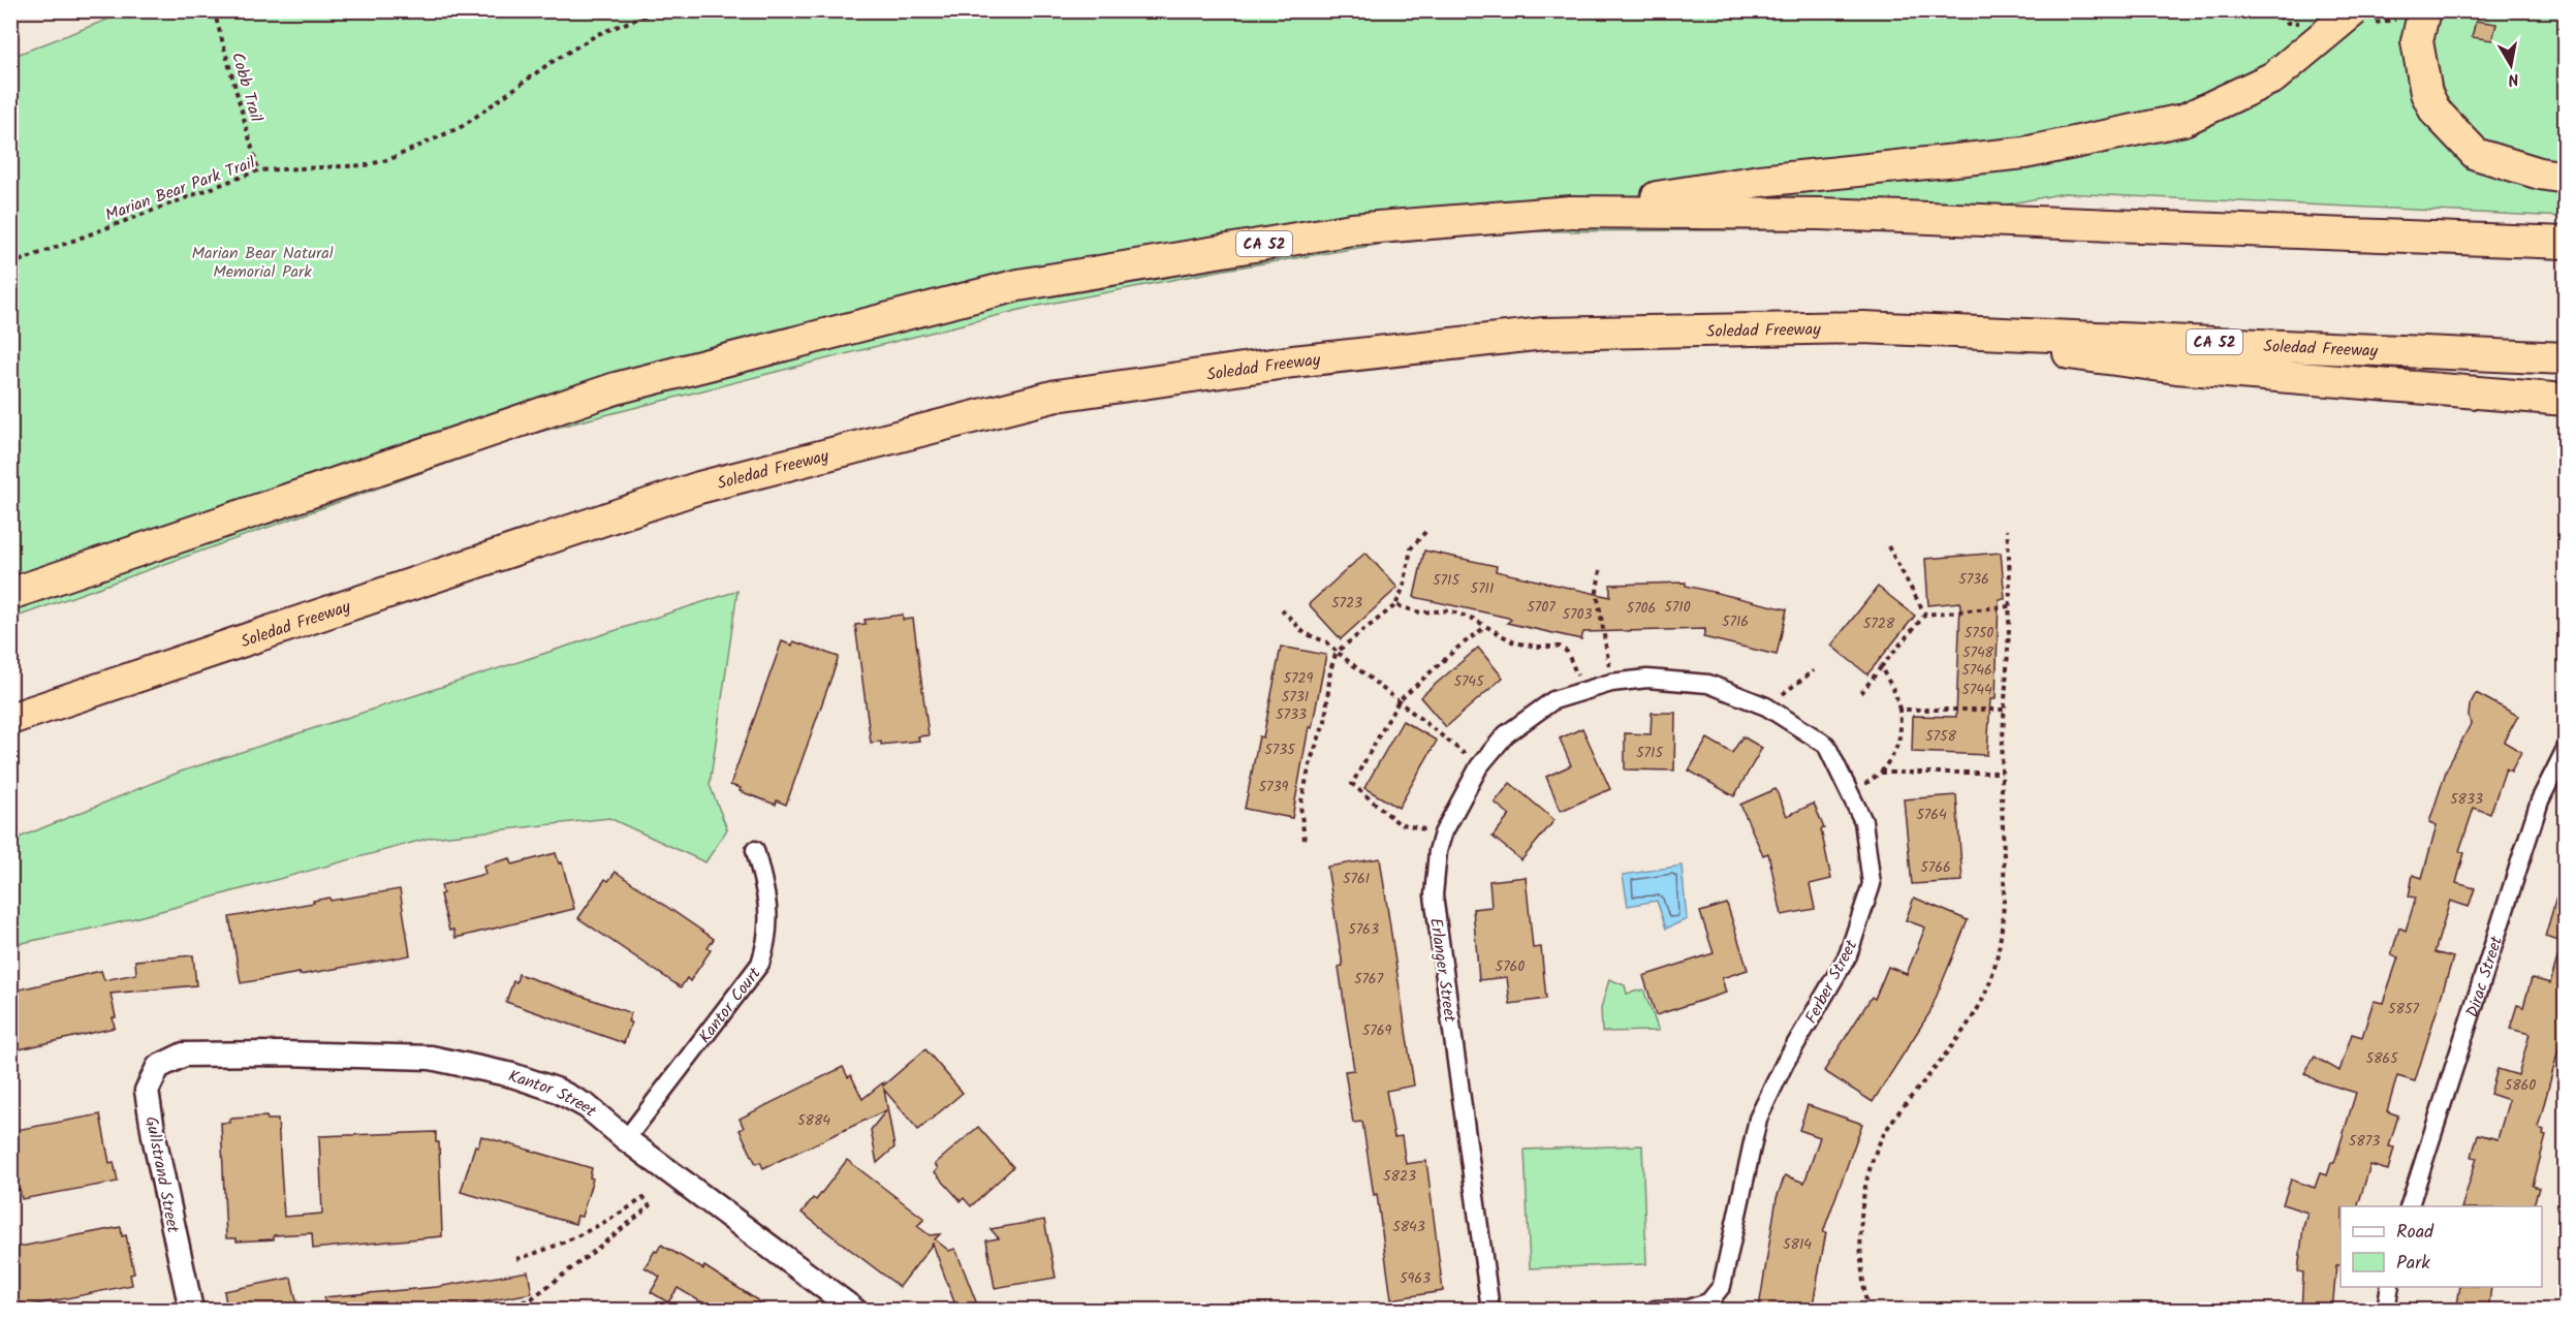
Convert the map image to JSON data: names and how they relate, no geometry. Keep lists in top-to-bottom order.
{
  "streets": {
    "highway": ["CA 52", "Soledad Freeway"],
    "street": [
      "Erlanger Street",
      "Dirac Street",
      "Ferber Street",
      "Kantor Court",
      "Kantor Street",
      "Gullstrand Street"
    ],
    "path": ["Cobb Trail", "Marian Bear Park Trail"]
  },
  "crossings": [
    ["Cobb Trail", "Marian Bear Park Trail"],
    ["Erlanger Street", "Ferber Street"],
    ["Kantor Court", "Kantor Street"],
    ["Kantor Street", "Gullstrand Street"]
  ],
  "parks": ["Marian Bear Natural Memorial Park"],
  "house_numbers": [
    "5736",
    "5715",
    "5711",
    "5723",
    "5707",
    "5710",
    "5706",
    "5703",
    "5716",
    "5728",
    "5750",
    "5748",
    "5746",
    "5729",
    "5745",
    "5744",
    "5731",
    "5733",
    "5758",
    "5735",
    "5715",
    "5739",
    "5833",
    "5764",
    "5766",
    "5761",
    "5763",
    "5760",
    "5767",
    "5857",
    "5769",
    "5865",
    "5860",
    "5884",
    "5873",
    "5823",
    "5843",
    "5814",
    "5963"
  ],
  "legend": ["Road", "Park"],
  "north": "bottom"
}
